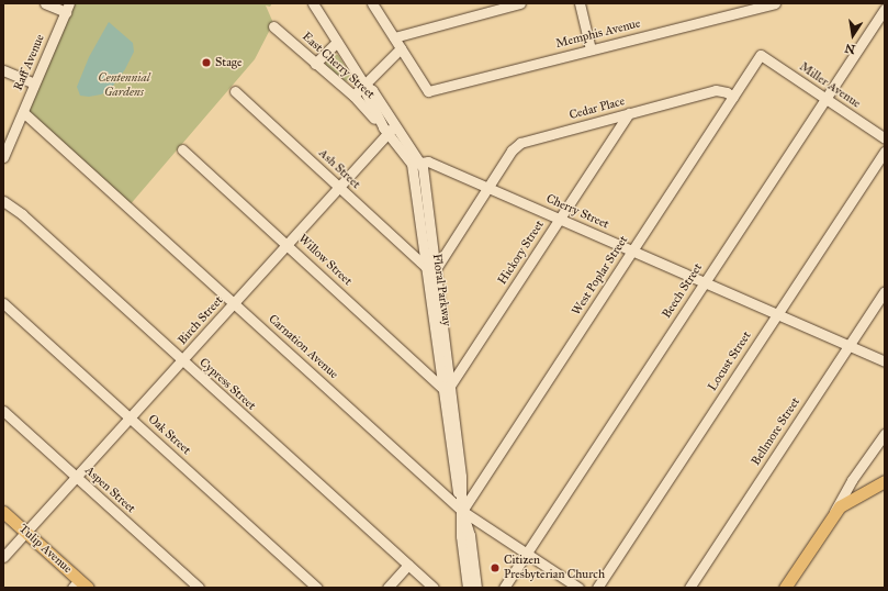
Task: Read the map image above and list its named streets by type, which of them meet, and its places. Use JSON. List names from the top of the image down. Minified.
{"streets":{"main road":["Tulip Avenue"],"street":["Memphis Avenue","Raff Avenue","East Cherry Street","Miller Avenue","Cedar Place","Ash Street","Cherry Street","Hickory Street","Willow Street","West Poplar Street","Floral Parkway","Beech Street","Birch Street","Carnation Avenue","Locust Street","Cypress Street","Bellmore Street","Oak Street","Aspen Street"]},"crossings":[["Raff Avenue","Carnation Avenue"],["East Cherry Street","Floral Parkway"],["East Cherry Street","Birch Street"],["Miller Avenue","West Poplar Street"],["Miller Avenue","Beech Street"],["Cedar Place","Cherry Street"],["Cedar Place","Hickory Street"],["Cedar Place","West Poplar Street"],["Cedar Place","Floral Parkway"],["Ash Street","Floral Parkway"],["Ash Street","Birch Street"],["Cherry Street","Hickory Street"],["Cherry Street","West Poplar Street"],["Cherry Street","Floral Parkway"],["Cherry Street","Beech Street"],["Cherry Street","Locust Street"],["Cherry Street","Bellmore Street"],["Hickory Street","Willow Street"],["Hickory Street","Floral Parkway"],["Willow Street","Floral Parkway"],["Willow Street","Birch Street"],["West Poplar Street","Floral Parkway"],["West Poplar Street","Carnation Avenue"],["Floral Parkway","Birch Street"],["Floral Parkway","Carnation Avenue"],["Beech Street","Carnation Avenue"],["Birch Street","Carnation Avenue"],["Birch Street","Cypress Street"],["Birch Street","Oak Street"],["Birch Street","Aspen Street"],["Birch Street","Tulip Avenue"]],"parks":["Centennial Gardens"],"places":["Stage","Citizen Presbyterian Church"],"north":"bottom"}
